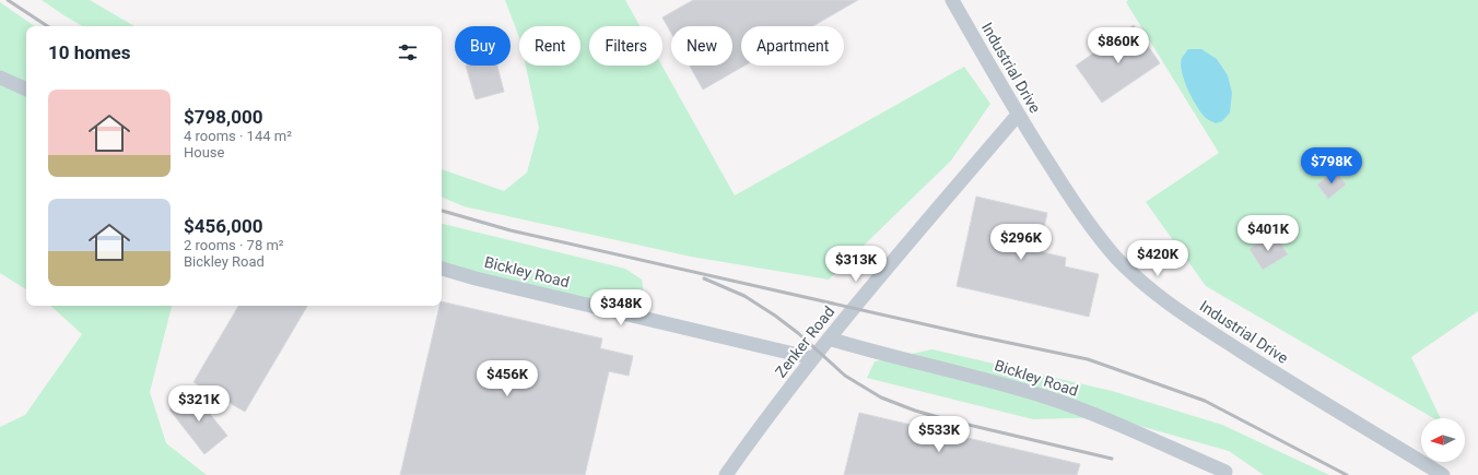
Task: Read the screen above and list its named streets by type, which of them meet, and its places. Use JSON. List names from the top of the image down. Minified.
{"streets":{"street":["Industrial Drive","Bickley Road","Zenker Road"]},"crossings":[["Industrial Drive","Zenker Road"],["Bickley Road","Zenker Road"]],"north":"left","page":{"chip":["Buy","Rent","Filters","New","Apartment"],"heading":"10 homes","price":["$860K","$798K","$401K","$296K","$420K","$313K","$348K","$456K","$321K","$533K"],"list":[{"name":"$798,000","note":"4 rooms · 144 m² · House"},{"name":"$456,000","note":"2 rooms · 78 m² · Bickley Road"}]}}
